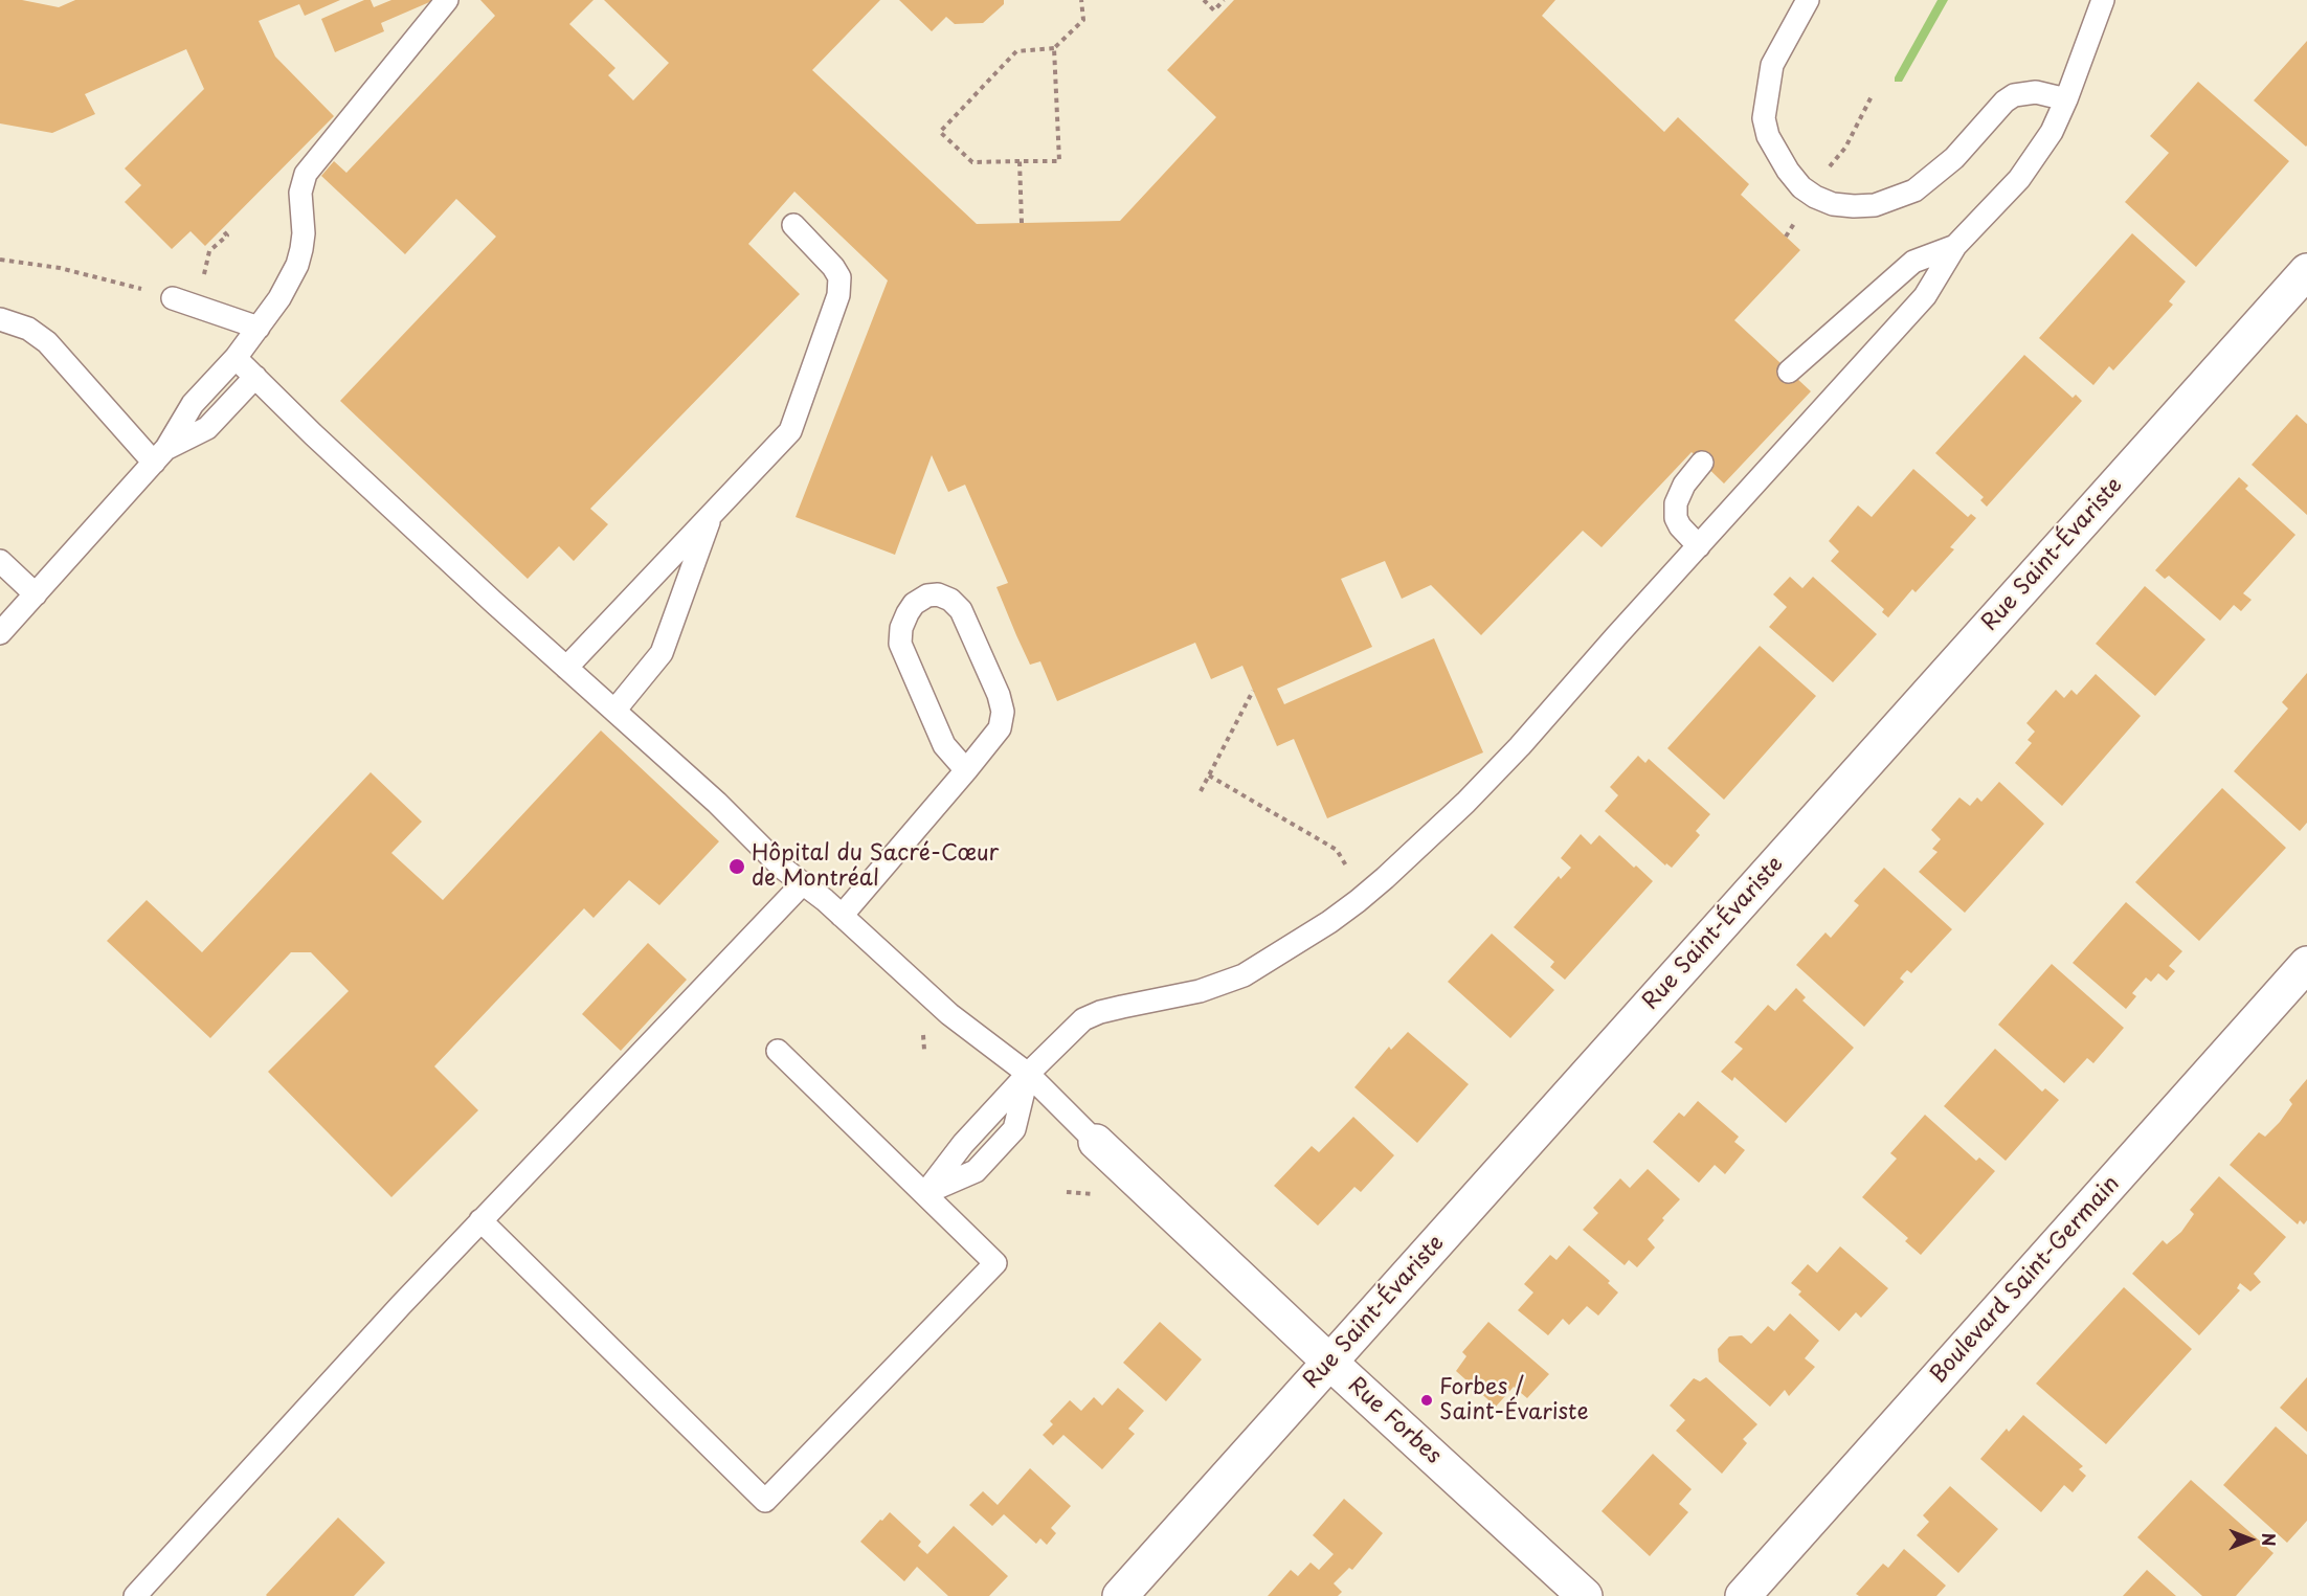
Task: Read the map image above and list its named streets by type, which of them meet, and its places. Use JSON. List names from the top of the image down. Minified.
{"streets":{"street":["Rue Saint-Évariste","Boulevard Saint-Germain","Rue Forbes"]},"crossings":[["Rue Saint-Évariste","Rue Forbes"]],"places":["Hôpital du Sacré-Cœur de Montréal","Forbes / Saint-Évariste"],"north":"right"}
